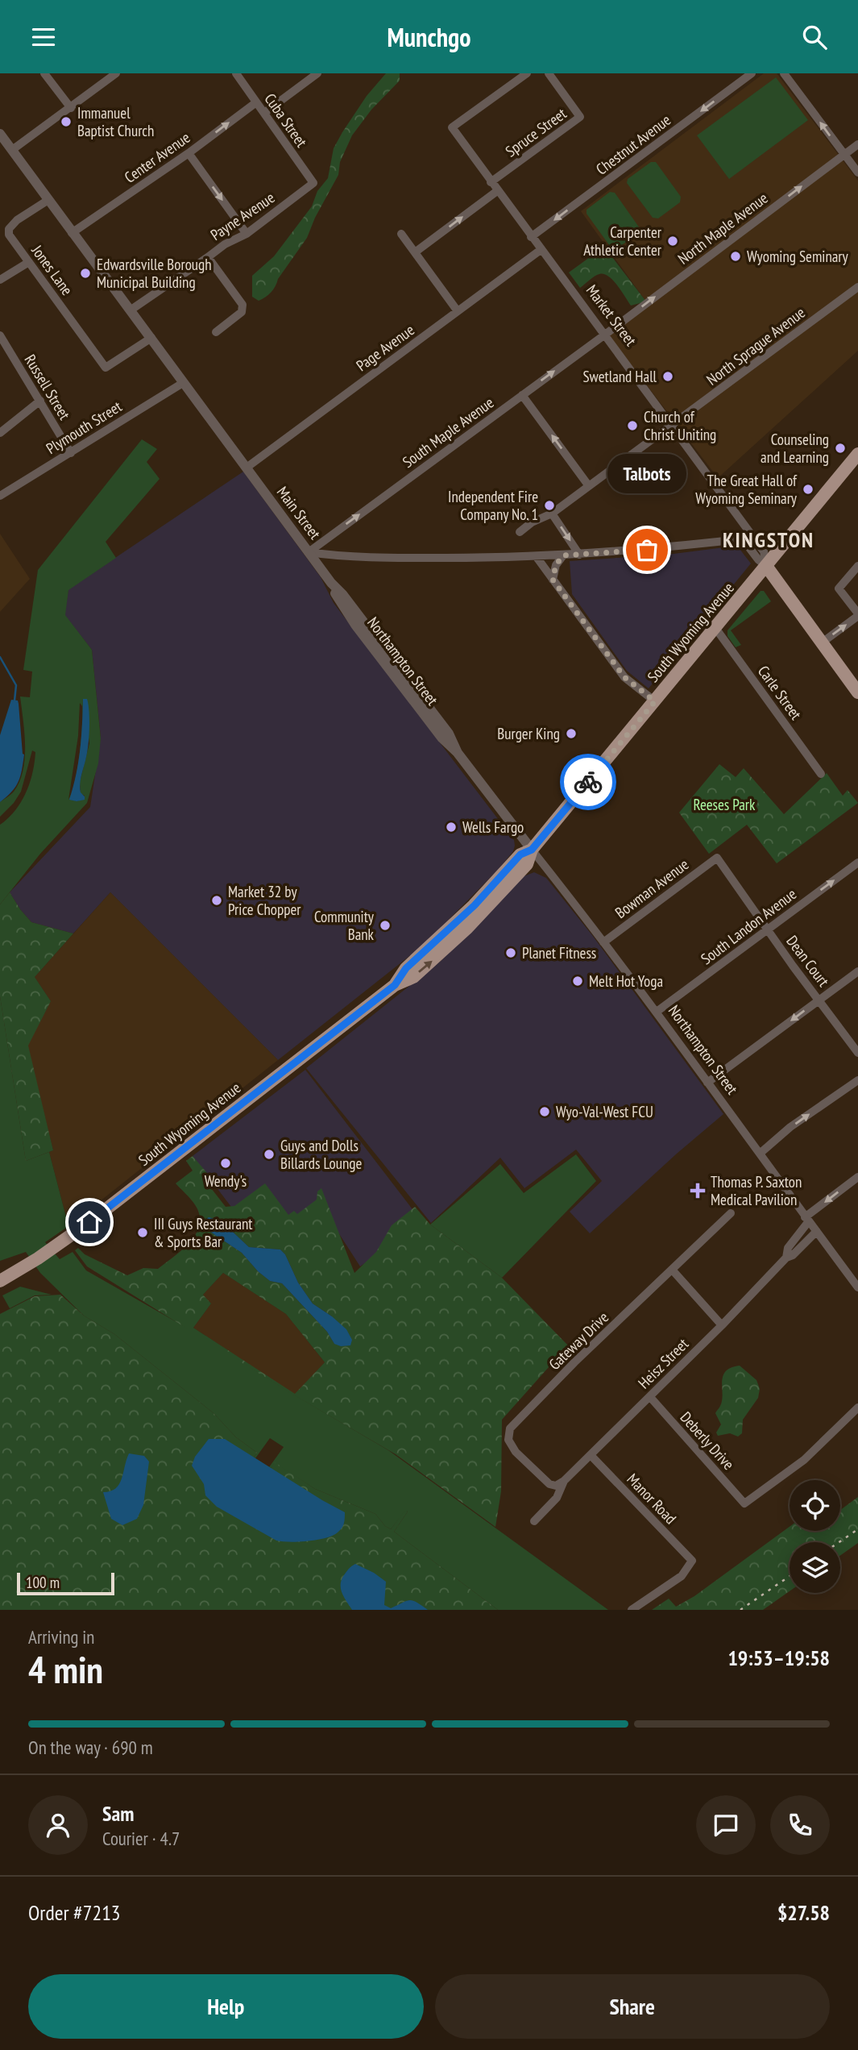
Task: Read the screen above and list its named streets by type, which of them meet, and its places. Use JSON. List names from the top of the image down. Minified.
{"streets":{"main road":["Market Street","South Wyoming Avenue"],"street":["Cuba Street","Spruce Street","Chestnut Avenue","Center Avenue","Payne Avenue","North Maple Avenue","Jones Lane","North Sprague Avenue","Page Avenue","Russell Street","Plymouth Street","South Maple Avenue","Main Street","Northampton Street","Carle Street","Bowman Avenue","South Landon Avenue","Dean Court","Gateway Drive","Heisz Street","Deberly Drive","Manor Road"]},"crossings":[["Cuba Street","Center Avenue"],["Cuba Street","Payne Avenue"],["Spruce Street","Market Street"],["Chestnut Avenue","Market Street"],["Center Avenue","Main Street"],["Payne Avenue","Main Street"],["North Maple Avenue","Market Street"],["North Maple Avenue","South Maple Avenue"],["Jones Lane","Main Street"],["Market Street","North Sprague Avenue"],["Market Street","Page Avenue"],["Market Street","South Maple Avenue"],["Market Street","Main Street"],["Market Street","South Wyoming Avenue"],["Page Avenue","Main Street"],["Russell Street","Plymouth Street"],["Plymouth Street","Main Street"],["South Maple Avenue","Main Street"],["South Maple Avenue","Northampton Street"],["Main Street","Northampton Street"],["South Wyoming Avenue","Northampton Street"],["South Wyoming Avenue","Carle Street"],["Northampton Street","Bowman Avenue"],["Northampton Street","South Landon Avenue"],["Northampton Street","Heisz Street"],["Bowman Avenue","Dean Court"],["South Landon Avenue","Dean Court"],["Gateway Drive","Heisz Street"],["Heisz Street","Deberly Drive"],["Heisz Street","Manor Road"]],"one_way":["Chestnut Avenue","Center Avenue","North Maple Avenue","South Maple Avenue","South Landon Avenue"],"districts":["KINGSTON"],"parks":["Reeses Park"],"places":{"other":["Immanuel Baptist Church","Carpenter Athletic Center","Wyoming Seminary","Edwardsville Borough Municipal Building","Swetland Hall","Church of Christ Uniting","Counseling and Learning","The Great Hall of Wyoming Seminary","Independent Fire Company No. 1","Talbots","Burger King","Wells Fargo","Market 32 by Price Chopper","Community Bank","Planet Fitness","Melt Hot Yoga","Wyo-Val-West FCU","Guys and Dolls Billards Lounge","Wendy's","III Guys Restaurant & Sports Bar"],"health":["Thomas P. Saxton Medical Pavilion"]},"scale_bar":"100 m","page":{"header":"Munchgo","bubble":"Talbots","scale":"100 m","heading":["4 min","Arriving in","19:53–19:58"],"panel":["Sam","Courier · 4.7","Order #7213","$27.58"],"bar":"On the way · 690 m","buttons":["Help","Share"]}}
